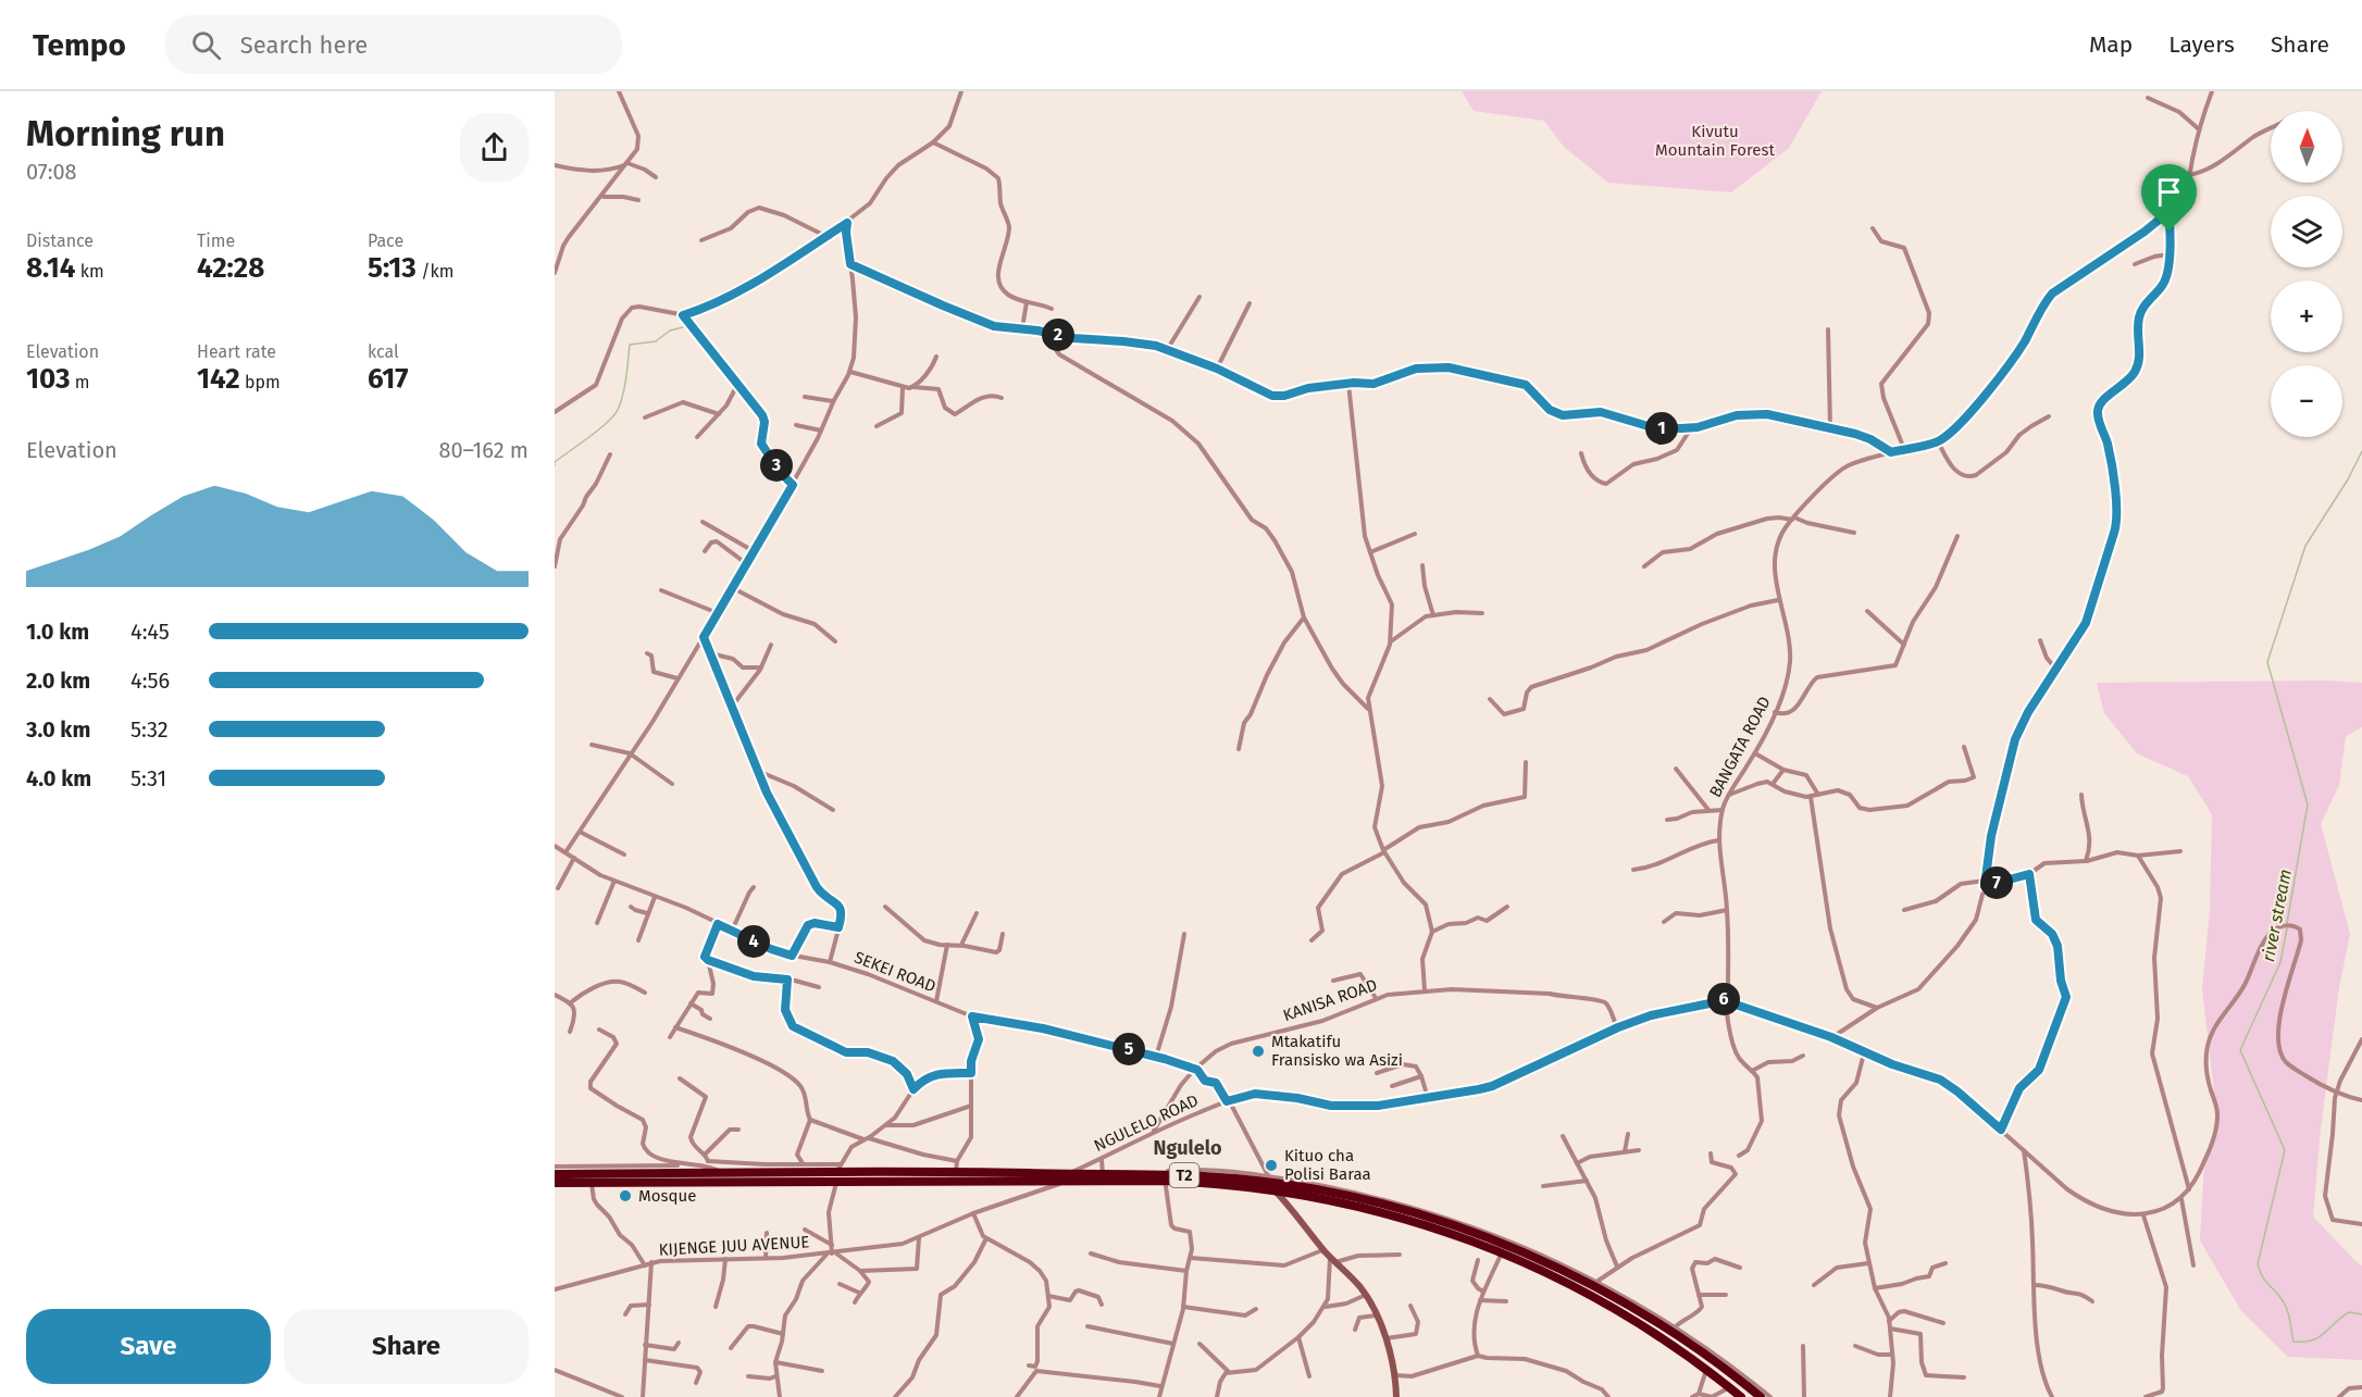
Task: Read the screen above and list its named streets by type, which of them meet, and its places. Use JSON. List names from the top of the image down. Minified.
{"streets":{"highway":["T2"],"street":["BANGATA ROAD","SEKEI ROAD","KANISA ROAD","NGULELO ROAD","KIJENGE JUU AVENUE"]},"crossings":[["BANGATA ROAD","NGULELO ROAD"],["SEKEI ROAD","KANISA ROAD"],["SEKEI ROAD","NGULELO ROAD"],["SEKEI ROAD","T2"],["KANISA ROAD","NGULELO ROAD"],["NGULELO ROAD","T2"],["NGULELO ROAD","KIJENGE JUU AVENUE"],["T2","KIJENGE JUU AVENUE"]],"districts":["Ngulelo"],"water":["river stream"],"parks":["Kivutu Mountain Forest"],"places":["Mtakatifu Fransisko wa Asizi","Kituo cha Polisi Baraa","Mosque"],"north":"top","page":{"header":"Tempo","search":"Search here","nav":["Map","Layers","Share"],"heading":["Morning run","07:08"],"map_buttons":["+","−"],"stats":[["Distance","8.14 km"],["Time","42:28"],["Pace","5:13 /km"],["Elevation","103 m"],["Heart rate","142 bpm"],["kcal","617"]],"pins":["2","1","3","7","4","6","5"],"chart":["Elevation","80–162 m"],"list":[{"name":"1.0 km","note":"4:45"},{"name":"2.0 km","note":"4:56"},{"name":"3.0 km","note":"5:32"},{"name":"4.0 km","note":"5:31"}],"buttons":["Save","Share"]}}
